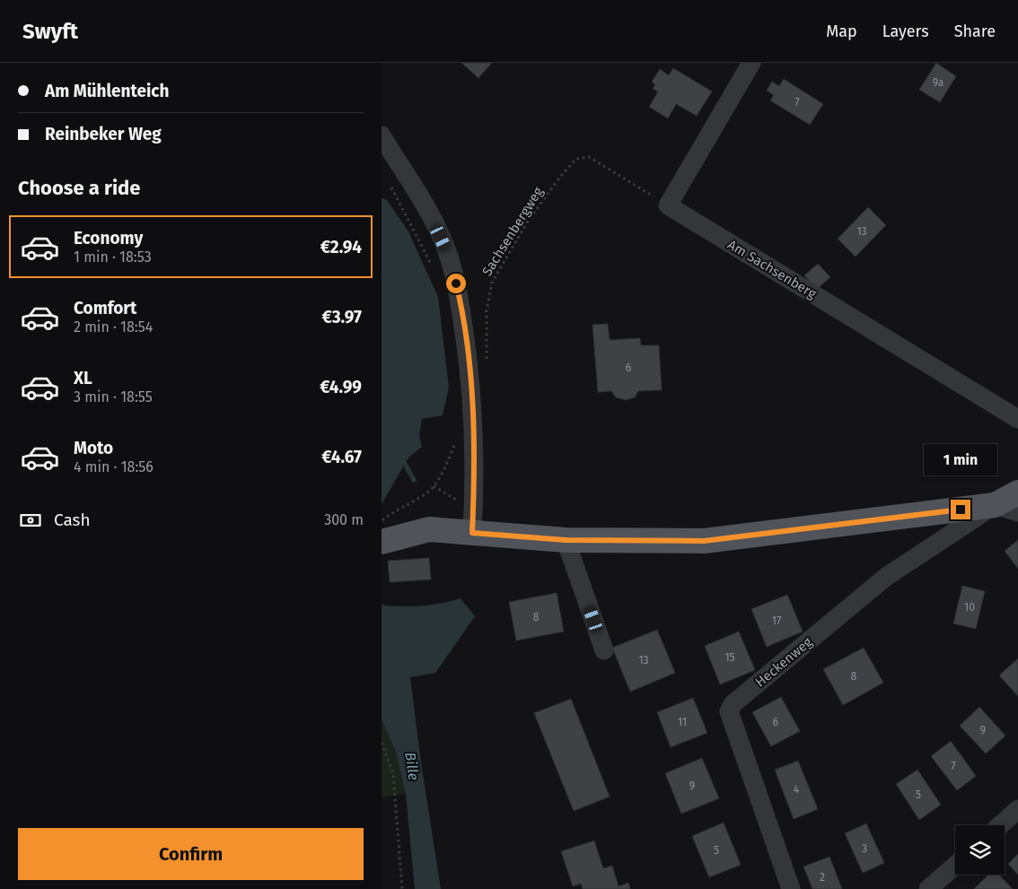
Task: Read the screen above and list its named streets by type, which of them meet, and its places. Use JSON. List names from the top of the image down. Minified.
{"streets":{"street":["Am Sachsenberg","Heckenweg"],"path":["Sachsenbergweg"]},"crossings":[["Sachsenbergweg","Am Sachsenberg"]],"water":["Bille"],"house_numbers":["9a","7","13","6","10","8","17","15","13","8","11","6","9","7","9","4","5","3","5","2"],"page":{"header":"Swyft","nav":["Map","Layers","Share"],"banner":["Am Mühlenteich","Reinbeker Weg"],"heading":"Choose a ride","list":[{"name":"Economy","note":"1 min · 18:53","value":"€2.94"},{"name":"Comfort","note":"2 min · 18:54","value":"€3.97"},{"name":"XL","note":"3 min · 18:55","value":"€4.99"},{"name":"Moto","note":"4 min · 18:56","value":"€4.67"}],"bubble":"1 min","pay":["Cash","300 m"],"buttons":"Confirm"}}
